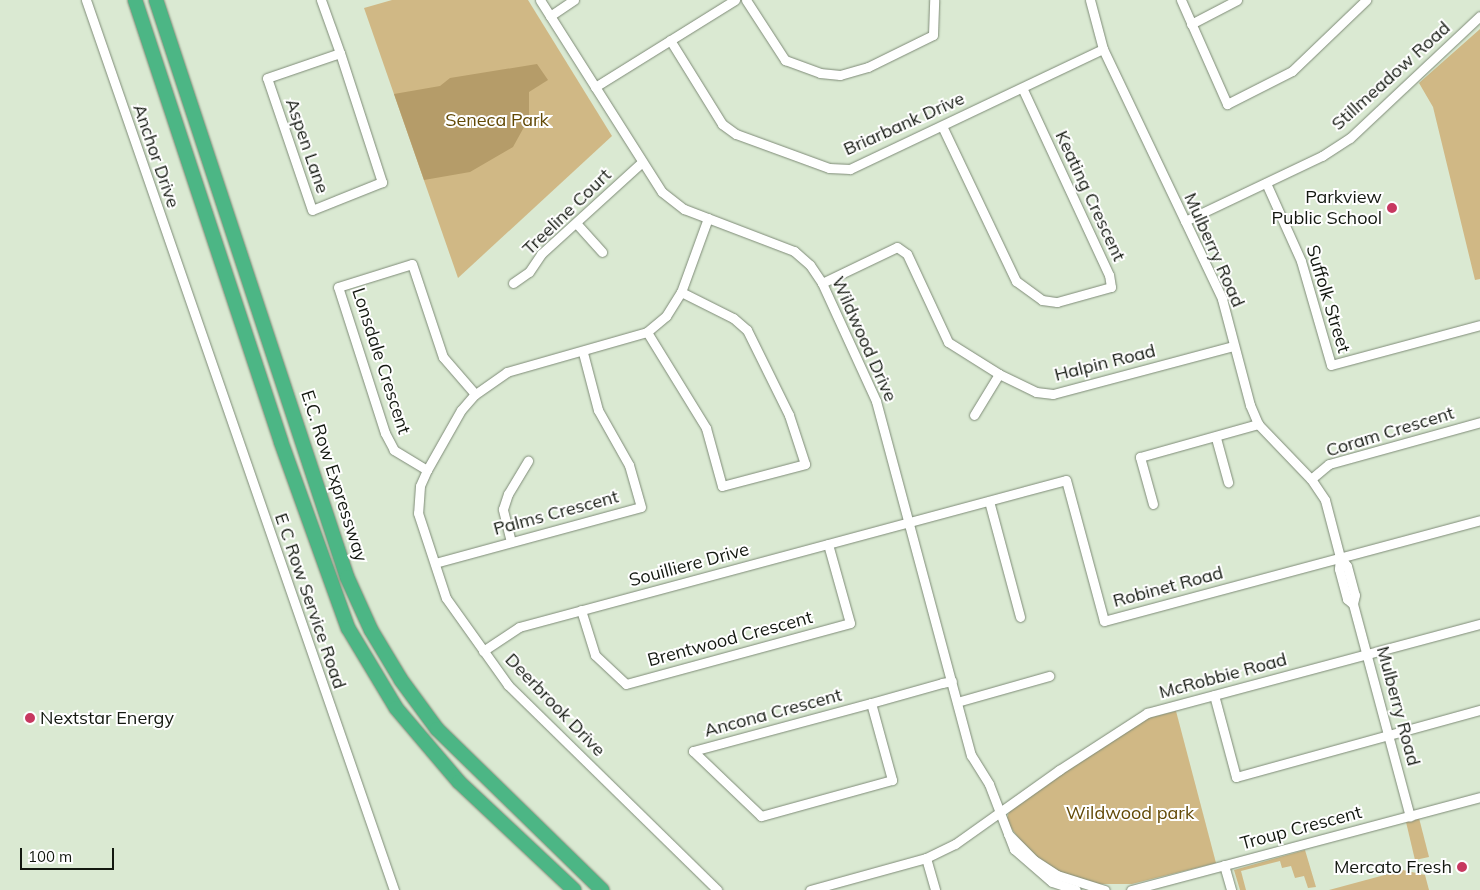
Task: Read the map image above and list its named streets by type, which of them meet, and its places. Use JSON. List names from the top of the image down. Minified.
{"streets":{"highway":["E.C. Row Expressway"],"street":["Stillmeadow Road","Briarbank Drive","Aspen Lane","Anchor Drive","Keating Crescent","Treeline Court","Mulberry Road","Suffolk Street","Wildwood Drive","Lonsdale Crescent","Halpin Road","Coram Crescent","Palms Crescent","Souilliere Drive","Robinet Road","E C Row Service Road","Brentwood Crescent","McRobbie Road","Deerbrook Drive","Ancona Crescent","Troup Crescent"]},"crossings":[["Stillmeadow Road","Mulberry Road"],["Stillmeadow Road","Suffolk Street"],["Briarbank Drive","Keating Crescent"],["Briarbank Drive","Mulberry Road"],["Anchor Drive","E C Row Service Road"],["Treeline Court","Wildwood Drive"],["Mulberry Road","Halpin Road"],["Mulberry Road","Coram Crescent"],["Mulberry Road","Robinet Road"],["Mulberry Road","McRobbie Road"],["Mulberry Road","Troup Crescent"],["Wildwood Drive","Halpin Road"],["Wildwood Drive","Souilliere Drive"],["Wildwood Drive","Robinet Road"],["Wildwood Drive","McRobbie Road"],["Wildwood Drive","Deerbrook Drive"],["Wildwood Drive","Ancona Crescent"],["Lonsdale Crescent","Deerbrook Drive"],["Palms Crescent","Deerbrook Drive"],["Souilliere Drive","Robinet Road"],["Souilliere Drive","Brentwood Crescent"],["Souilliere Drive","Deerbrook Drive"]],"parks":["Seneca Park","Wildwood park"],"places":["Parkview Public School","Nextstar Energy","Mercato Fresh"],"scale_bar":"100 m"}
